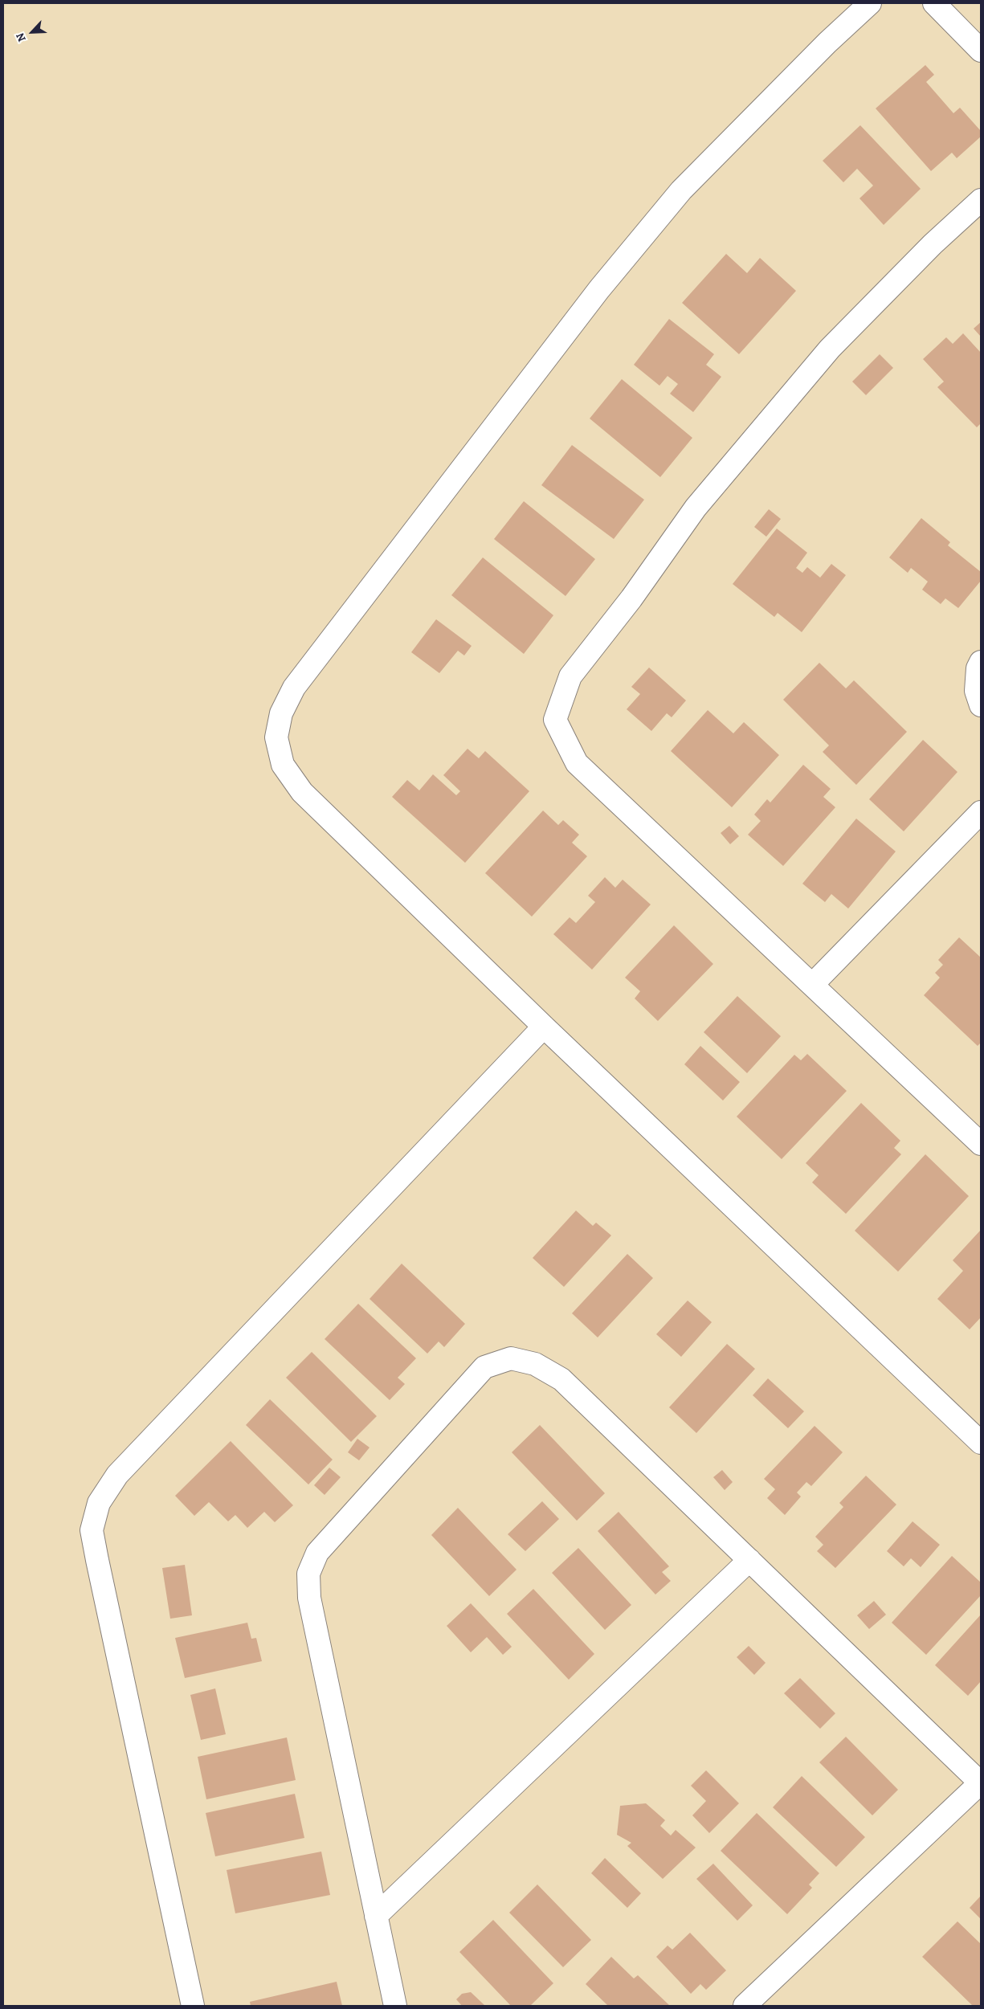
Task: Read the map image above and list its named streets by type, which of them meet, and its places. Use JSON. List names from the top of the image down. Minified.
{"north":"bottom left"}
